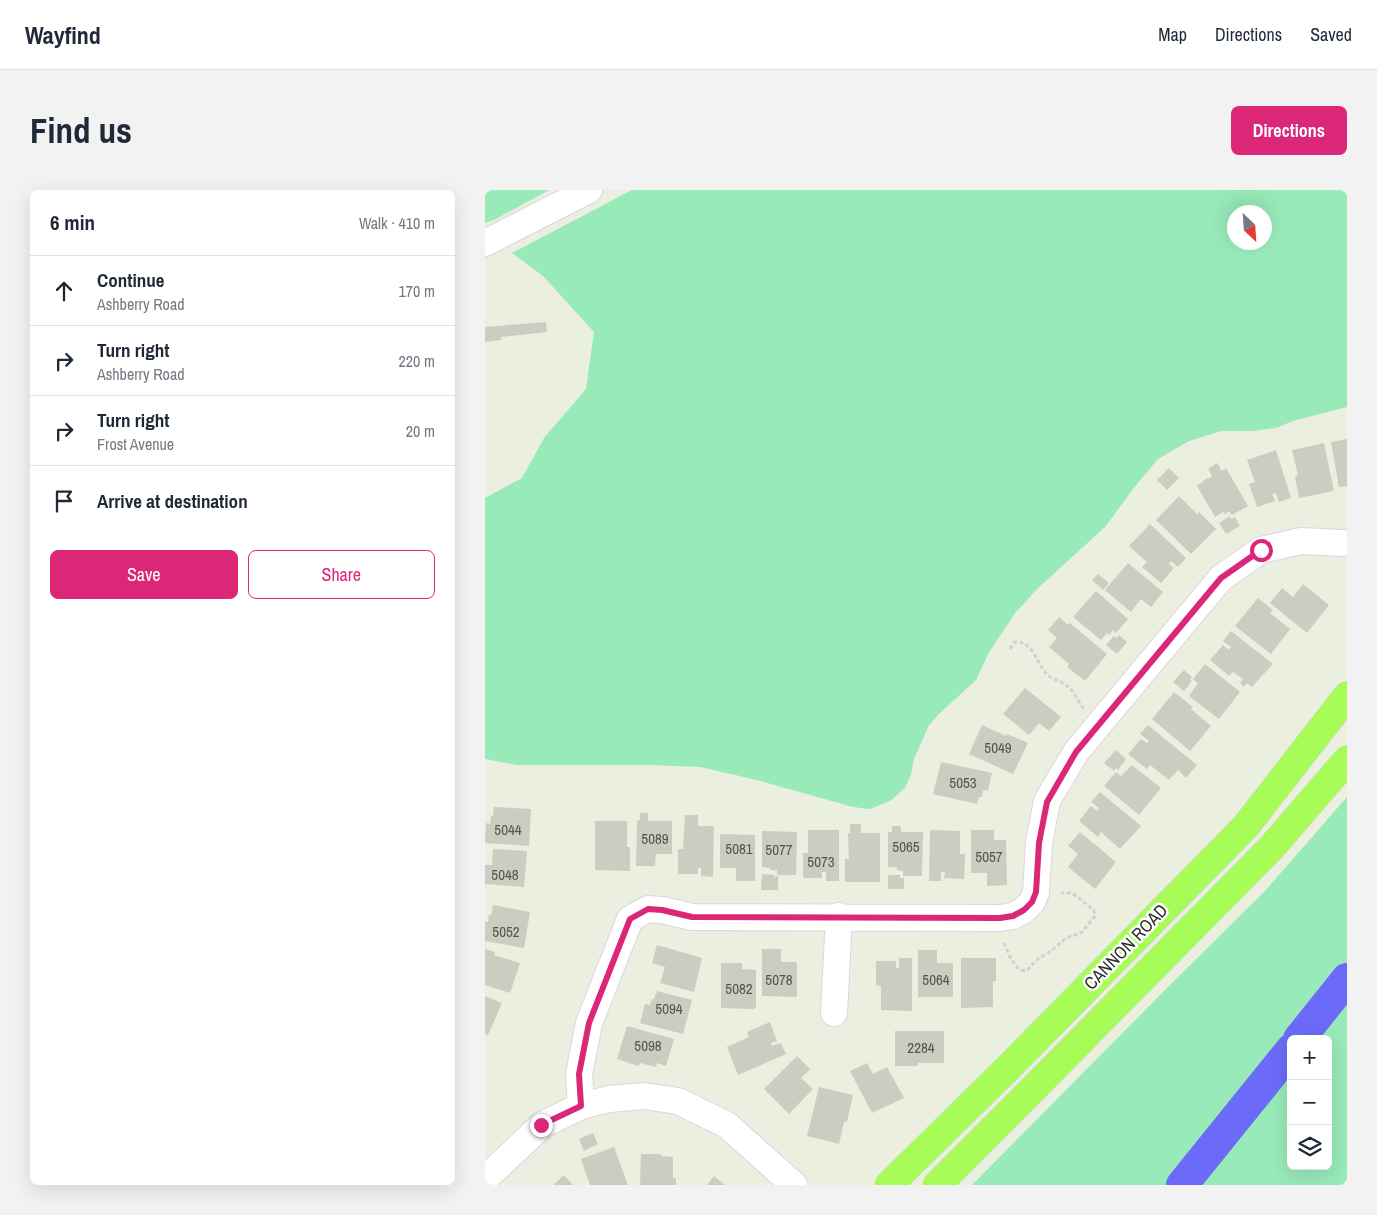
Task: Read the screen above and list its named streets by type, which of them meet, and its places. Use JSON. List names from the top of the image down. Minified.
{"streets":{"main road":["CANNON ROAD"]},"house_numbers":["5049","5053","5044","5089","5065","5081","5077","5057","5073","5048","5052","5078","5064","5082","5094","5098","2284"],"north":"bottom right","page":{"header":"Wayfind","nav":["Map","Directions","Saved"],"buttons":["Directions",["Save","Share"]],"title":"Find us","heading":["6 min","Walk · 410 m"],"list":[["Continue","Ashberry Road","170 m"],["Turn right","Ashberry Road","220 m"],["Turn right","Frost Avenue","20 m"],"Arrive at destination"],"map_buttons":["+","−"]}}
